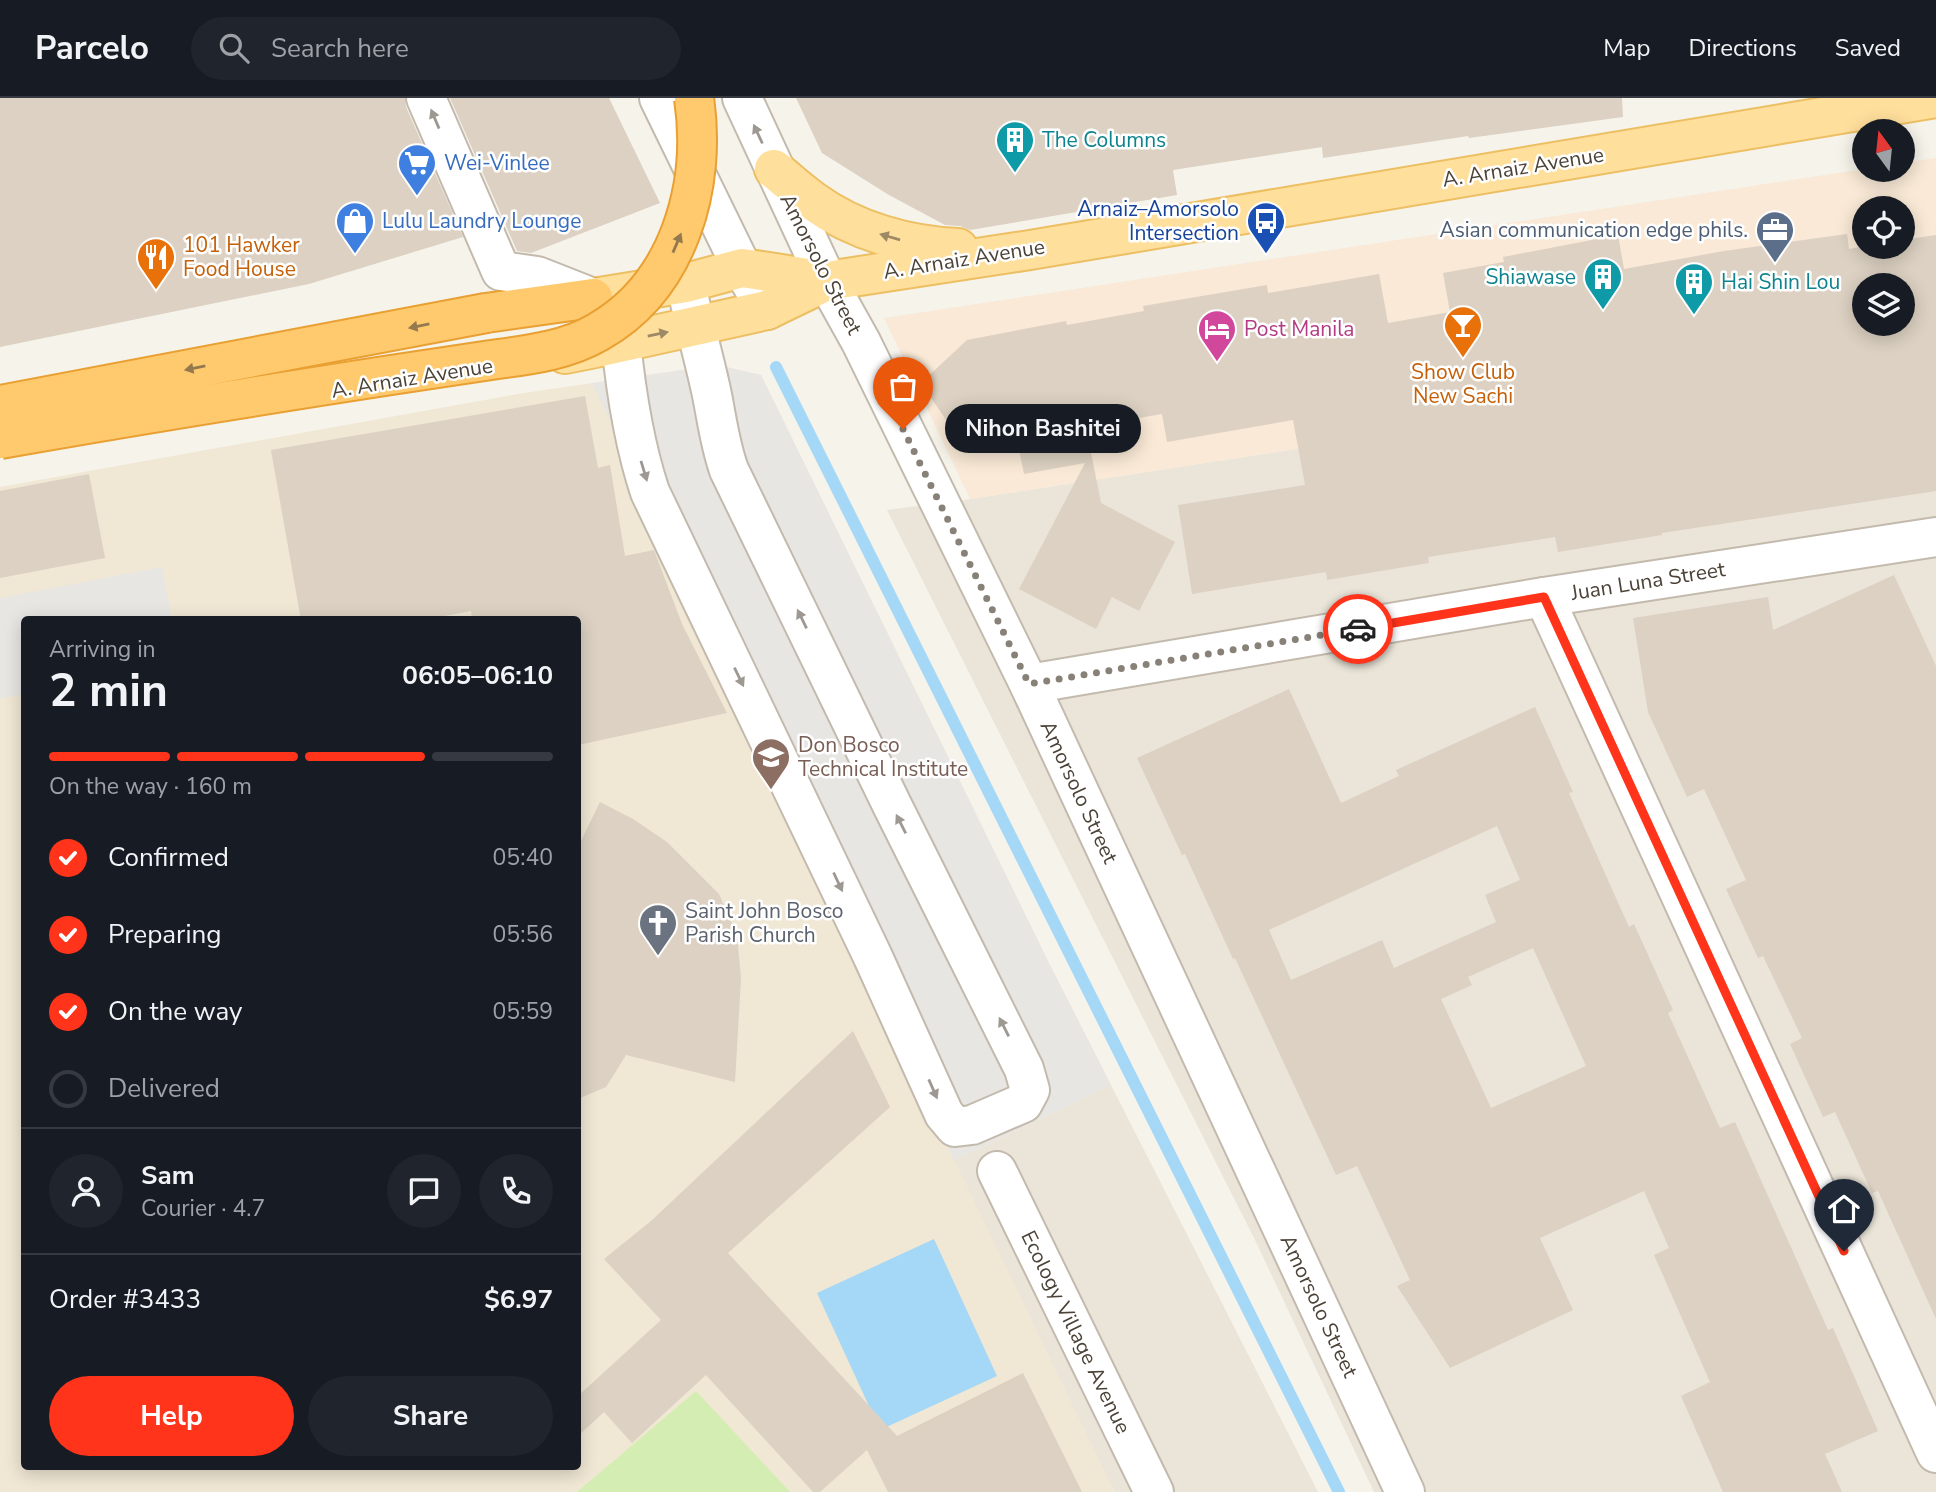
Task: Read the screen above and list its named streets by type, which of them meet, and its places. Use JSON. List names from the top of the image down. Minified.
{"streets":{"main road":["A. Arnaiz Avenue"],"street":["Amorsolo Street","Juan Luna Street","Ecology Village Avenue"]},"crossings":[["A. Arnaiz Avenue","Amorsolo Street"],["Amorsolo Street","Juan Luna Street"]],"places":{"building":["The Columns","Shiawase","Hai Shin Lou"],"supermarket":["Wei-Vinlee"],"shop":["Lulu Laundry Lounge"],"bus stop":["Arnaiz–Amorsolo Intersection"],"office":["Asian communication edge phils."],"restaurant":["101 Hawker Food House"],"bar":["Show Club New Sachi"],"hotel":["Post Manila"],"other":["Nihon Bashitei"],"school or university":["Don Bosco Technical Institute"],"church":["Saint John Bosco Parish Church"]},"north":"top","page":{"header":"Parcelo","search":"Search here","nav":["Map","Directions","Saved"],"bubble":"Nihon Bashitei","heading":["2 min","Arriving in","06:05–06:10"],"panel":["Sam","Courier · 4.7","Order #3433","$6.97"],"bar":"On the way · 160 m","list":[["Confirmed","05:40"],["Preparing","05:56"],["On the way","05:59"],"Delivered"],"buttons":["Help","Share"]}}
